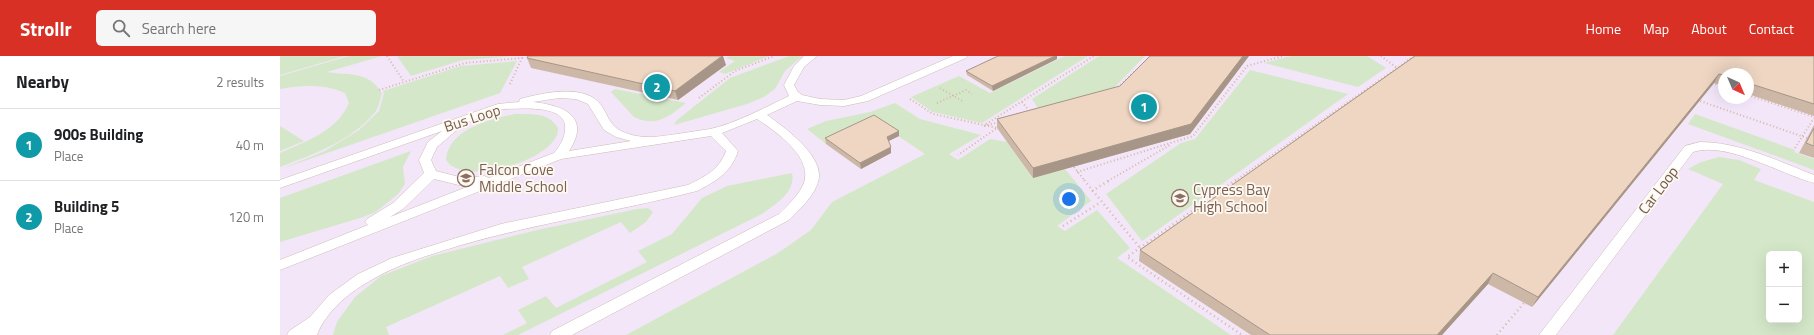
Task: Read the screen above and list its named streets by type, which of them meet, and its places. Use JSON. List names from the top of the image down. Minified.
{"streets":{"lane":["Bus Loop","Car Loop"]},"places":{"school or university":["Falcon Cove Middle School","Cypress Bay High School"]},"north":"bottom right","page":{"header":"Strollr","search":"Search here","nav":["Home","Map","About","Contact"],"heading":["Nearby","2 results"],"pins":["2","1"],"list":[{"mark":"1","name":"900s Building","note":"Place","value":"40 m"},{"mark":"2","name":"Building 5","note":"Place","value":"120 m"}],"map_buttons":["+","−"]}}
